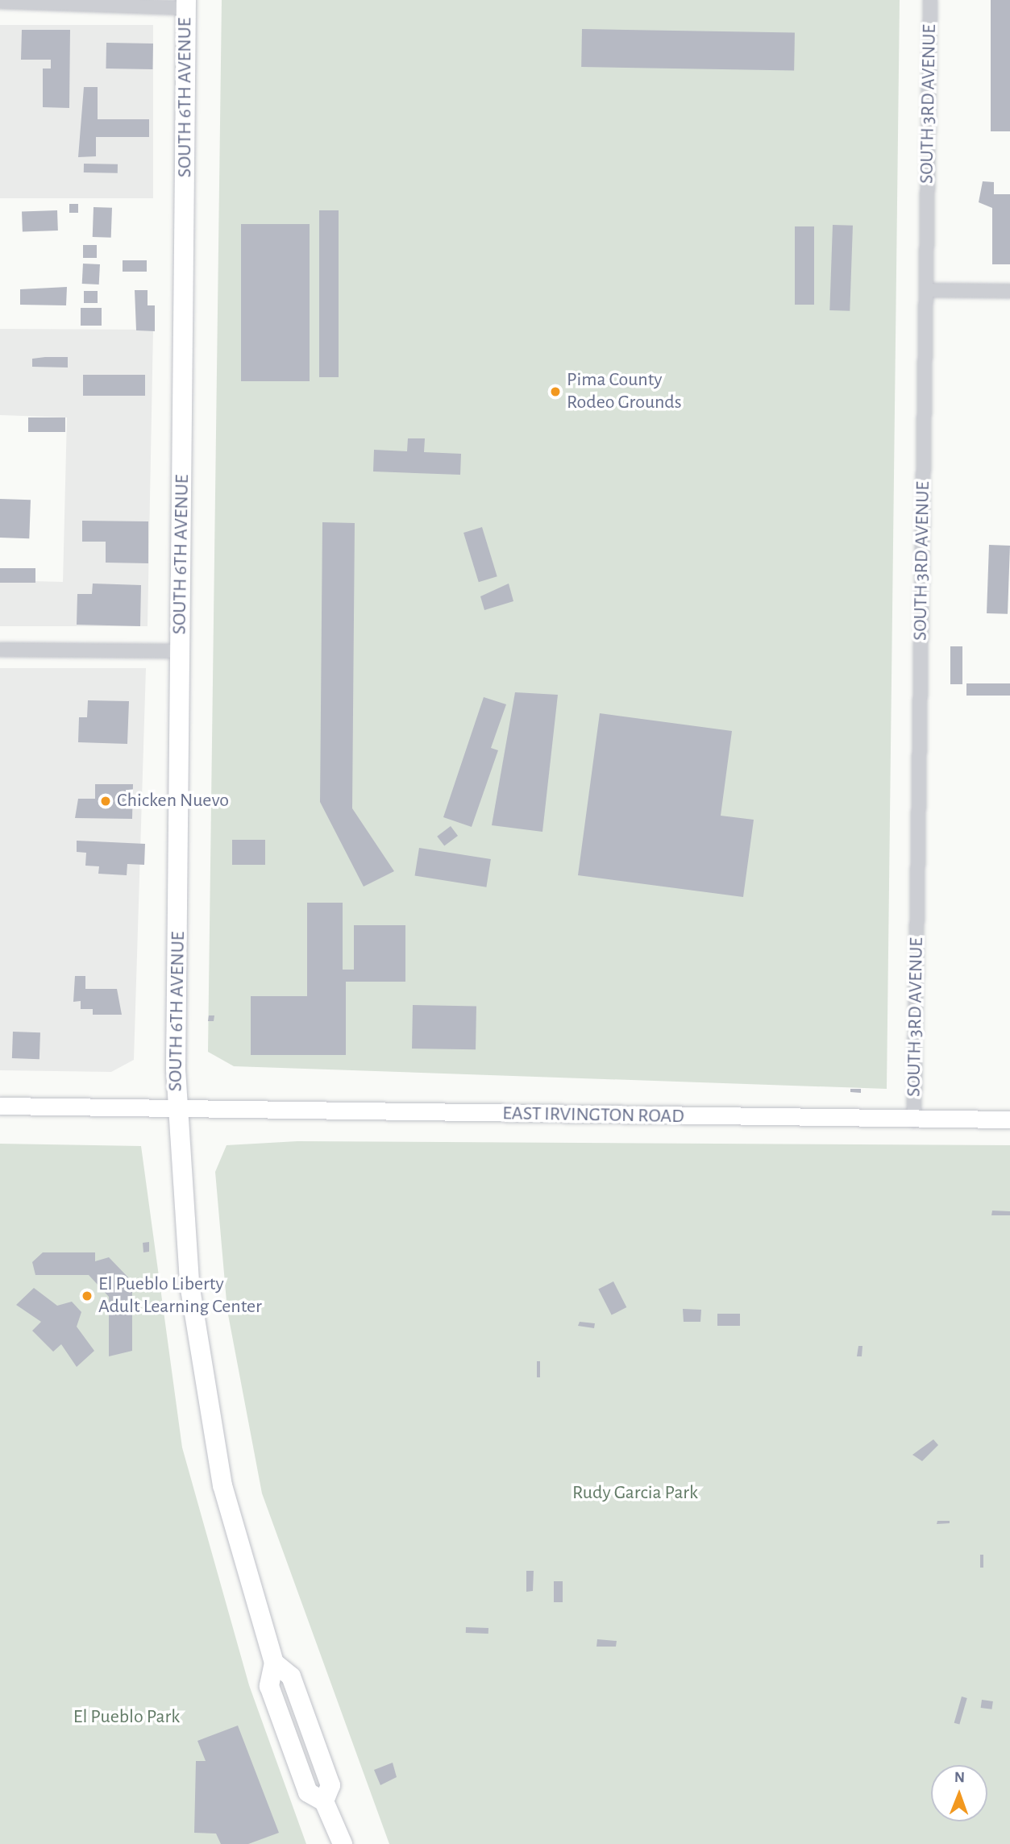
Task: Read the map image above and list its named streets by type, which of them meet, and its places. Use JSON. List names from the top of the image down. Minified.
{"streets":{"main road":["SOUTH 6TH AVENUE","EAST IRVINGTON ROAD"],"street":["SOUTH 3RD AVENUE"]},"crossings":[["SOUTH 6TH AVENUE","EAST IRVINGTON ROAD"],["SOUTH 3RD AVENUE","EAST IRVINGTON ROAD"]],"parks":["Rudy Garcia Park","El Pueblo Park"],"places":["Pima County Rodeo Grounds","Chicken Nuevo","El Pueblo Liberty Adult Learning Center"],"north":"top"}
